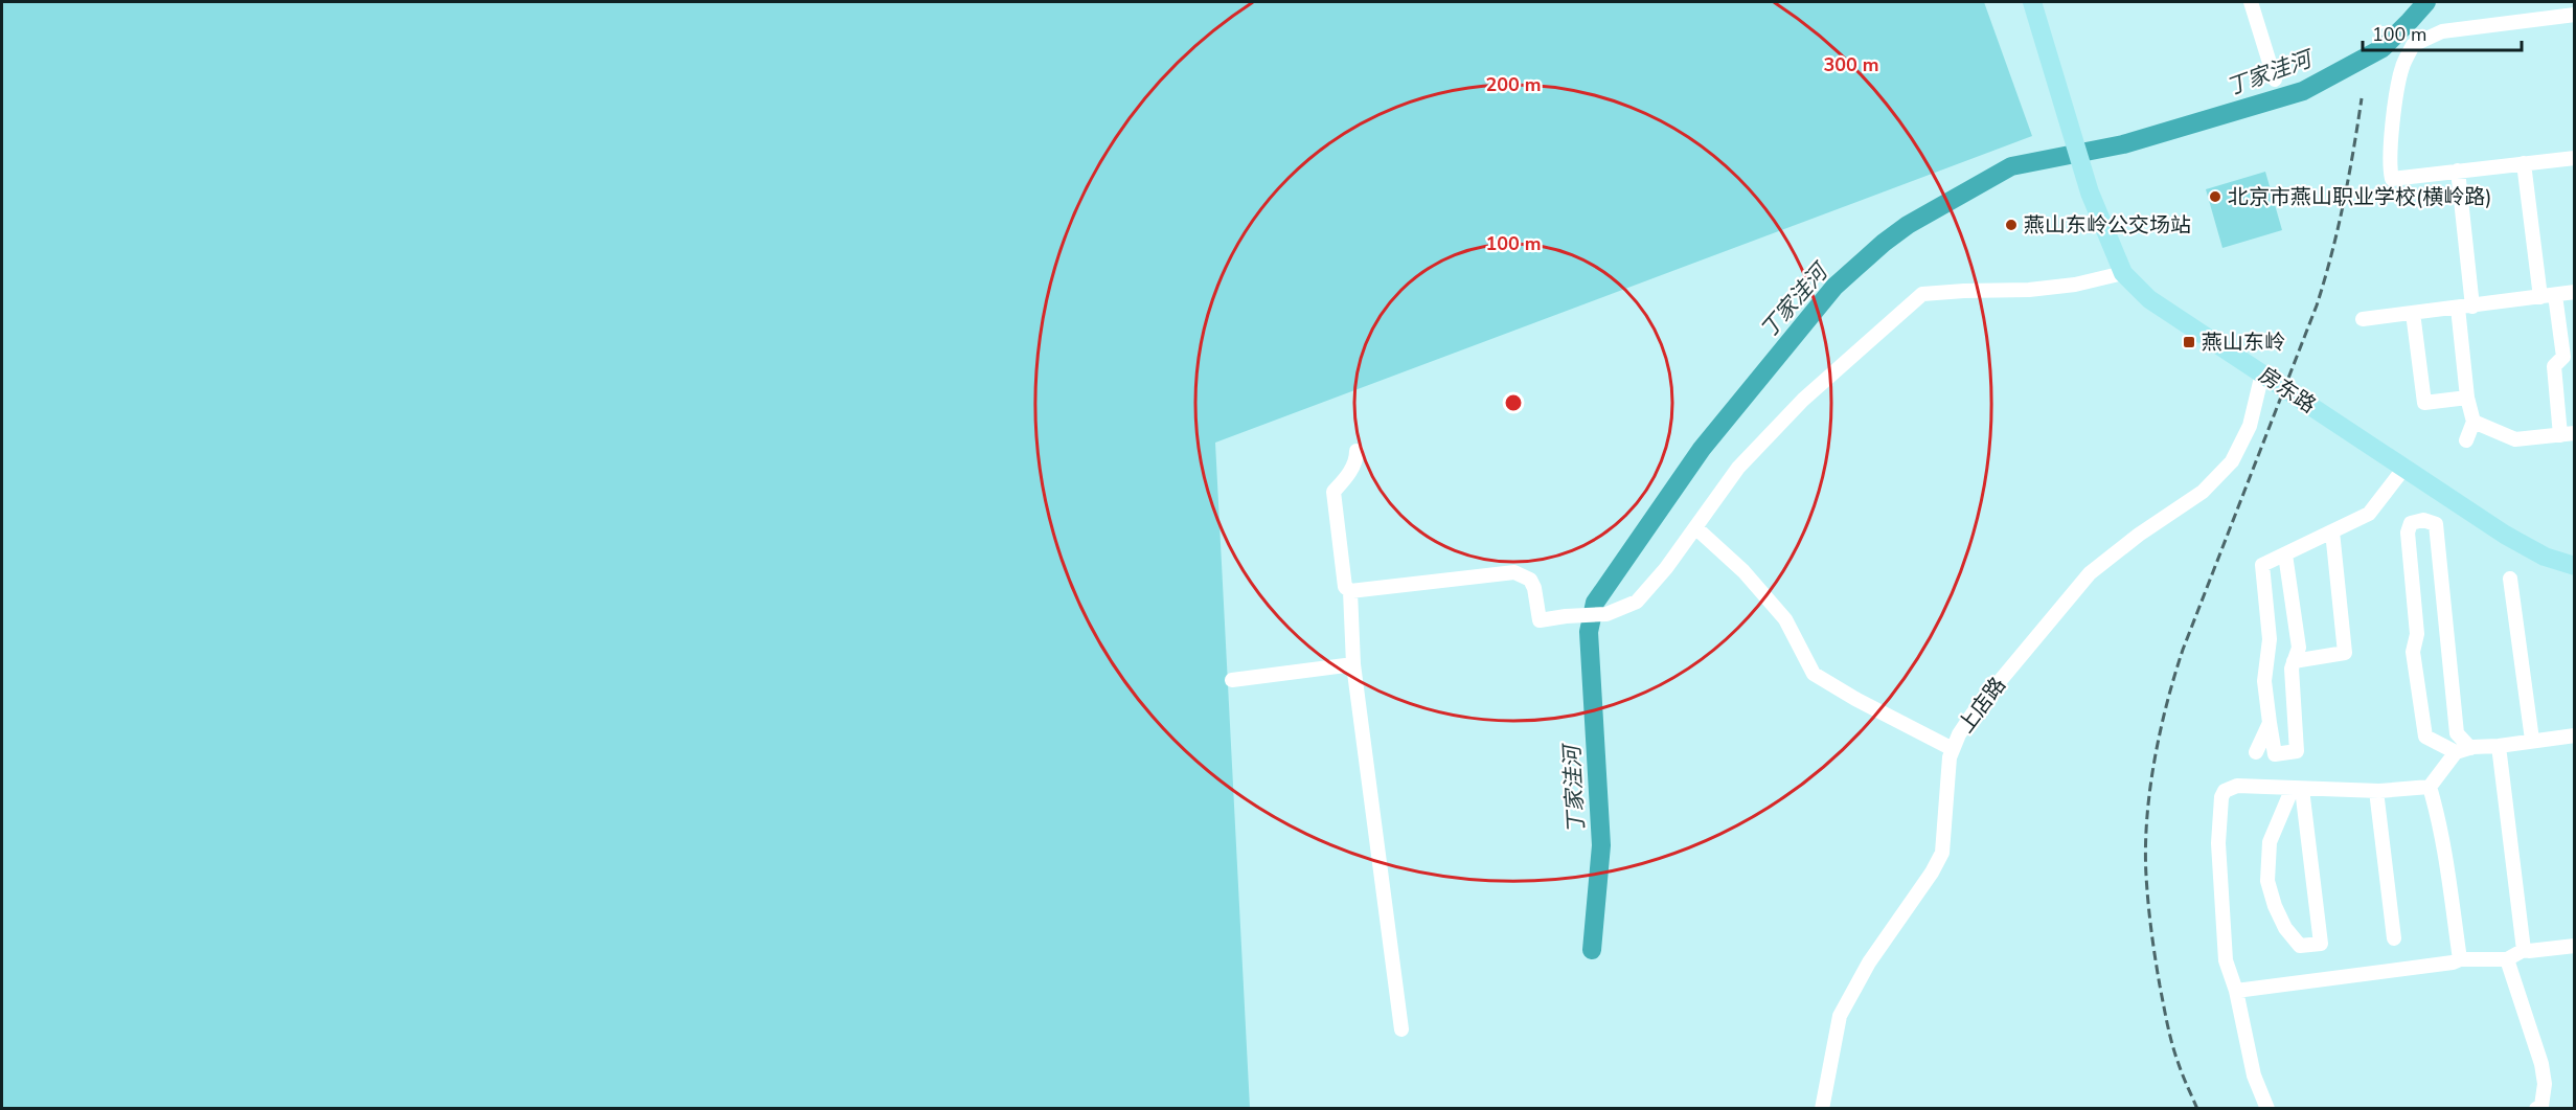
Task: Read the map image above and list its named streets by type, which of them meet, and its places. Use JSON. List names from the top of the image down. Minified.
{"streets":{"main road":["房东路"],"street":["上店路"]},"crossings":[["房东路","上店路"]],"water":["丁家洼河"],"places":{"other":["北京市燕山职业学校(横岭路)","燕山东岭公交场站"],"transit":["燕山东岭"]},"scale_bar":"100 m","rings":["300 m","200 m","100 m"]}
